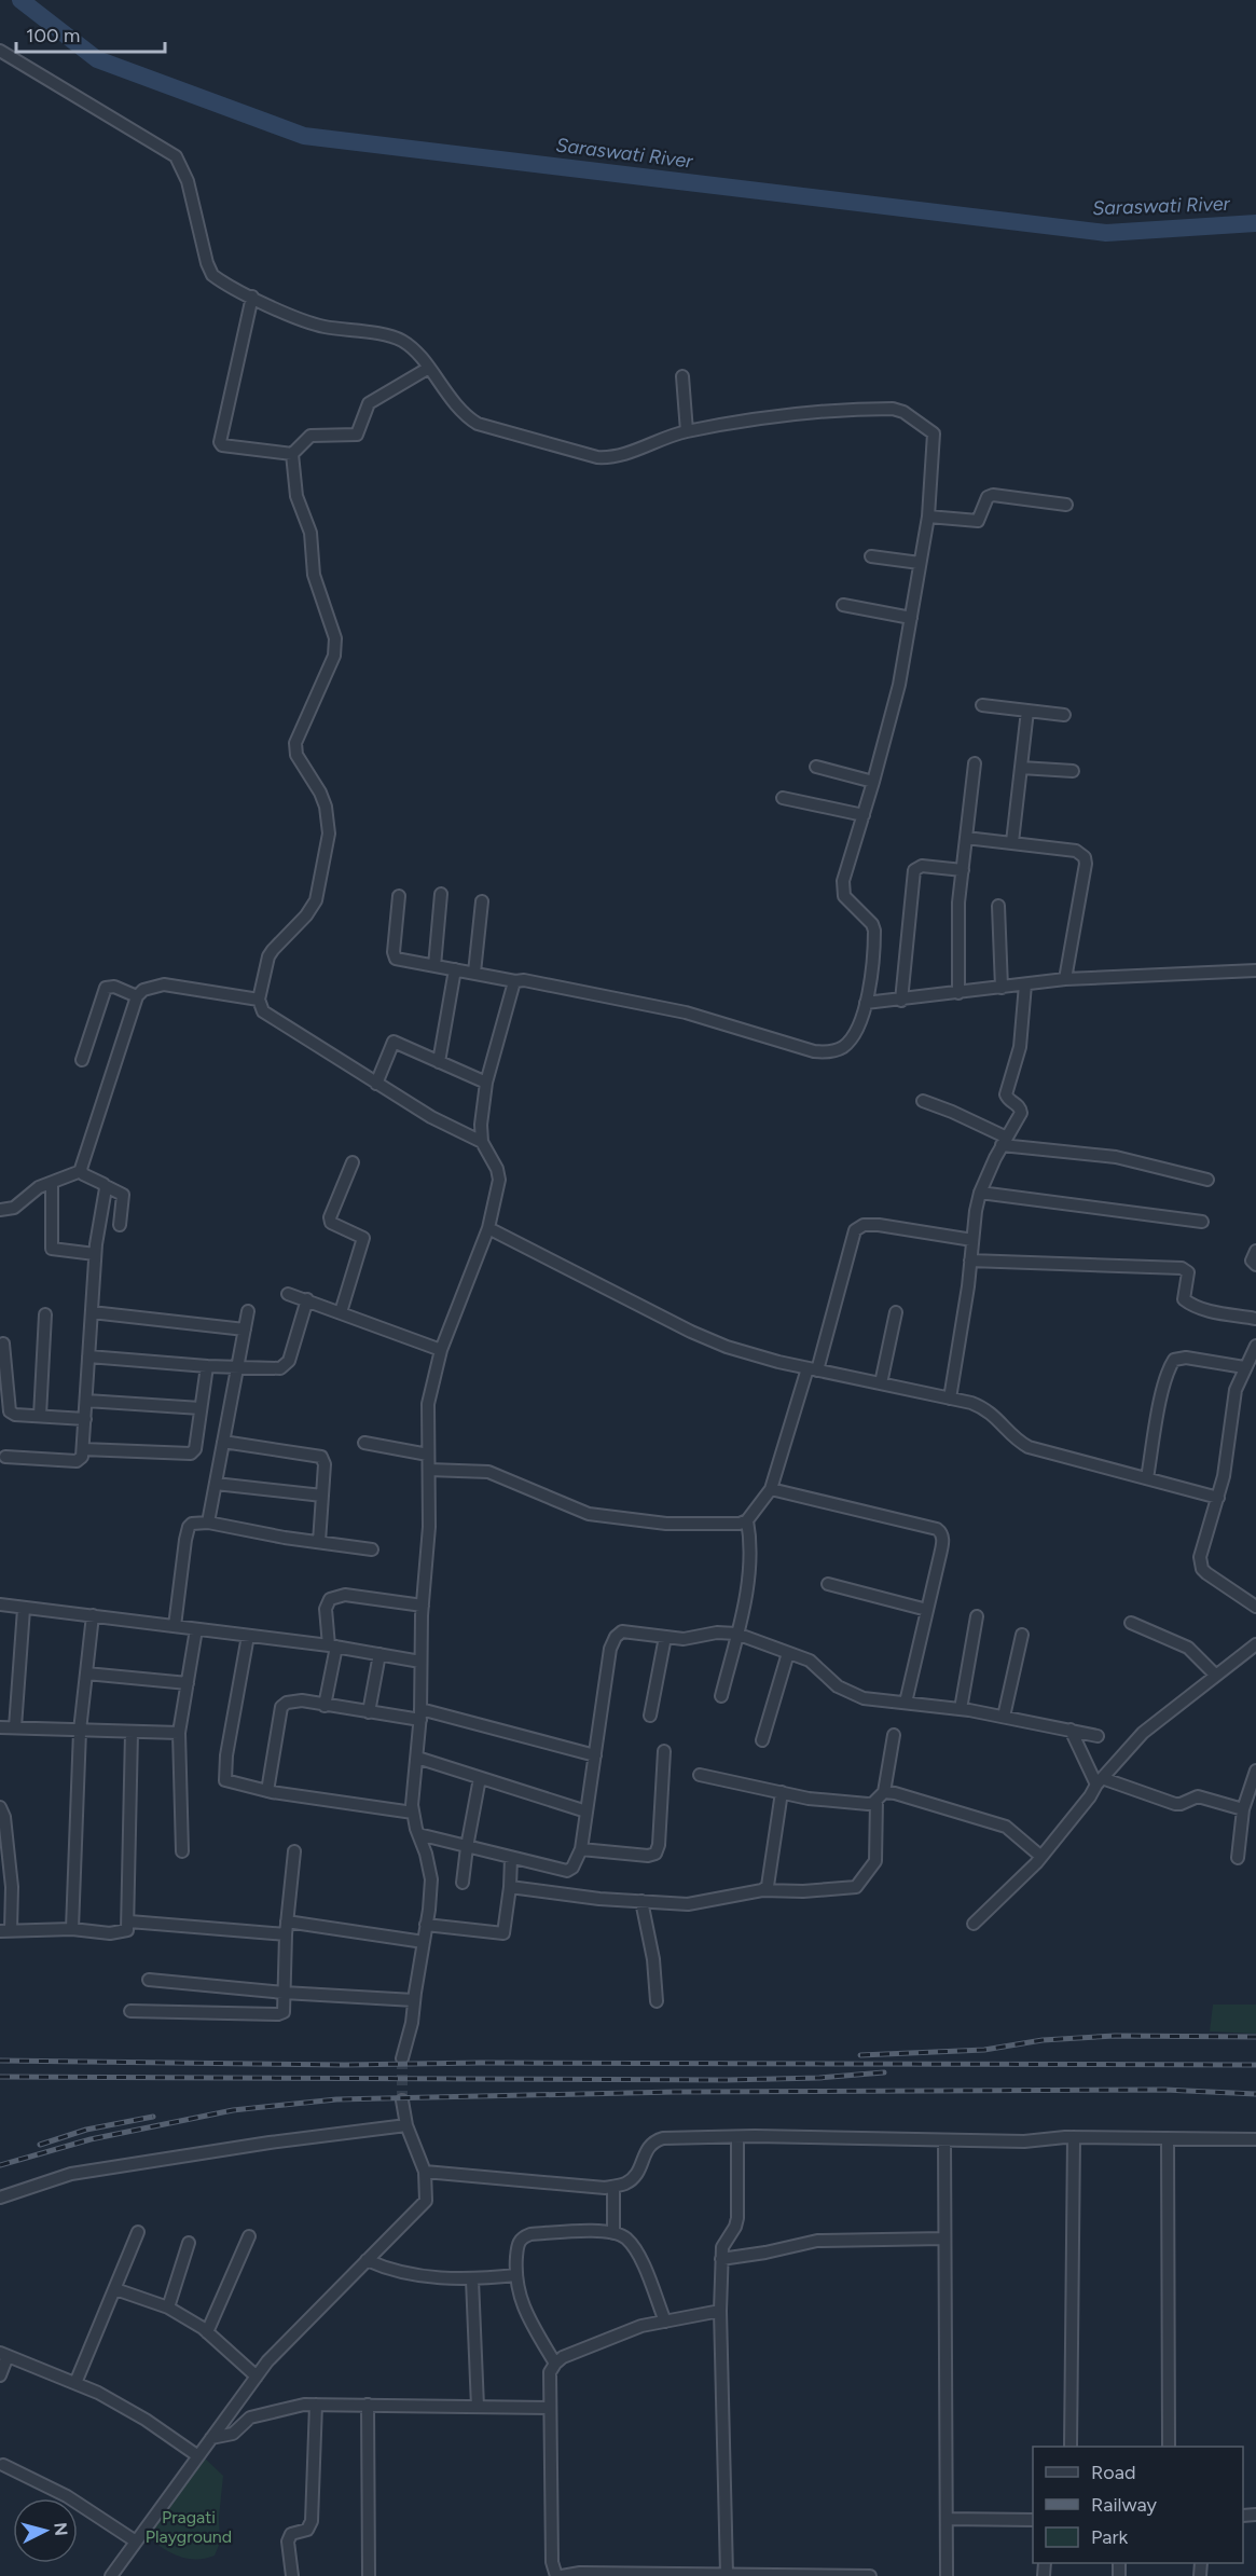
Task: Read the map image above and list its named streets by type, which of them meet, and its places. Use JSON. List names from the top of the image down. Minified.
{"water":["Saraswati River"],"parks":["Pragati Playground"],"legend":["Road","Railway","Park"],"scale_bar":"100 m","north":"right"}
